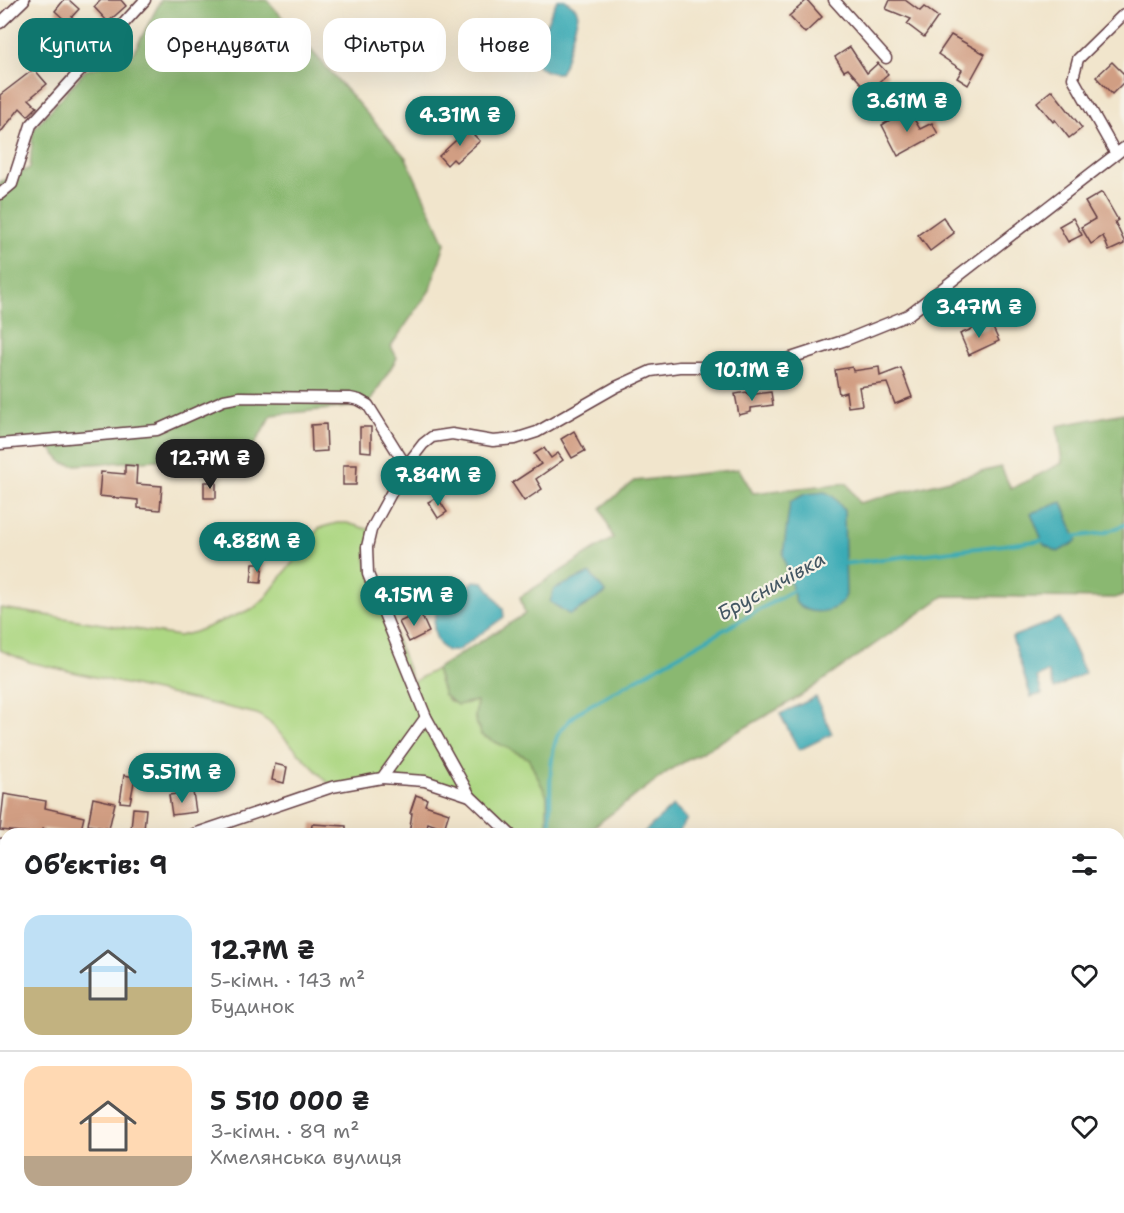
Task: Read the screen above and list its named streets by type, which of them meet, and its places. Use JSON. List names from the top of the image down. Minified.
{"water":["Брусничівка"],"page":{"chip":["Купити","Орендувати","Фільтри","Нове"],"price":["3.61M ₴","4.31M ₴","3.47M ₴","10.1M ₴","12.7M ₴","7.84M ₴","4.88M ₴","4.15M ₴","5.51M ₴"],"heading":"Об’єктів: 9","list":[{"name":"12.7M ₴","note":"5-кімн. · 143 m² · Будинок"},{"name":"5 510 000 ₴","note":"3-кімн. · 89 m² · Хмелянська вулиця"}]}}
